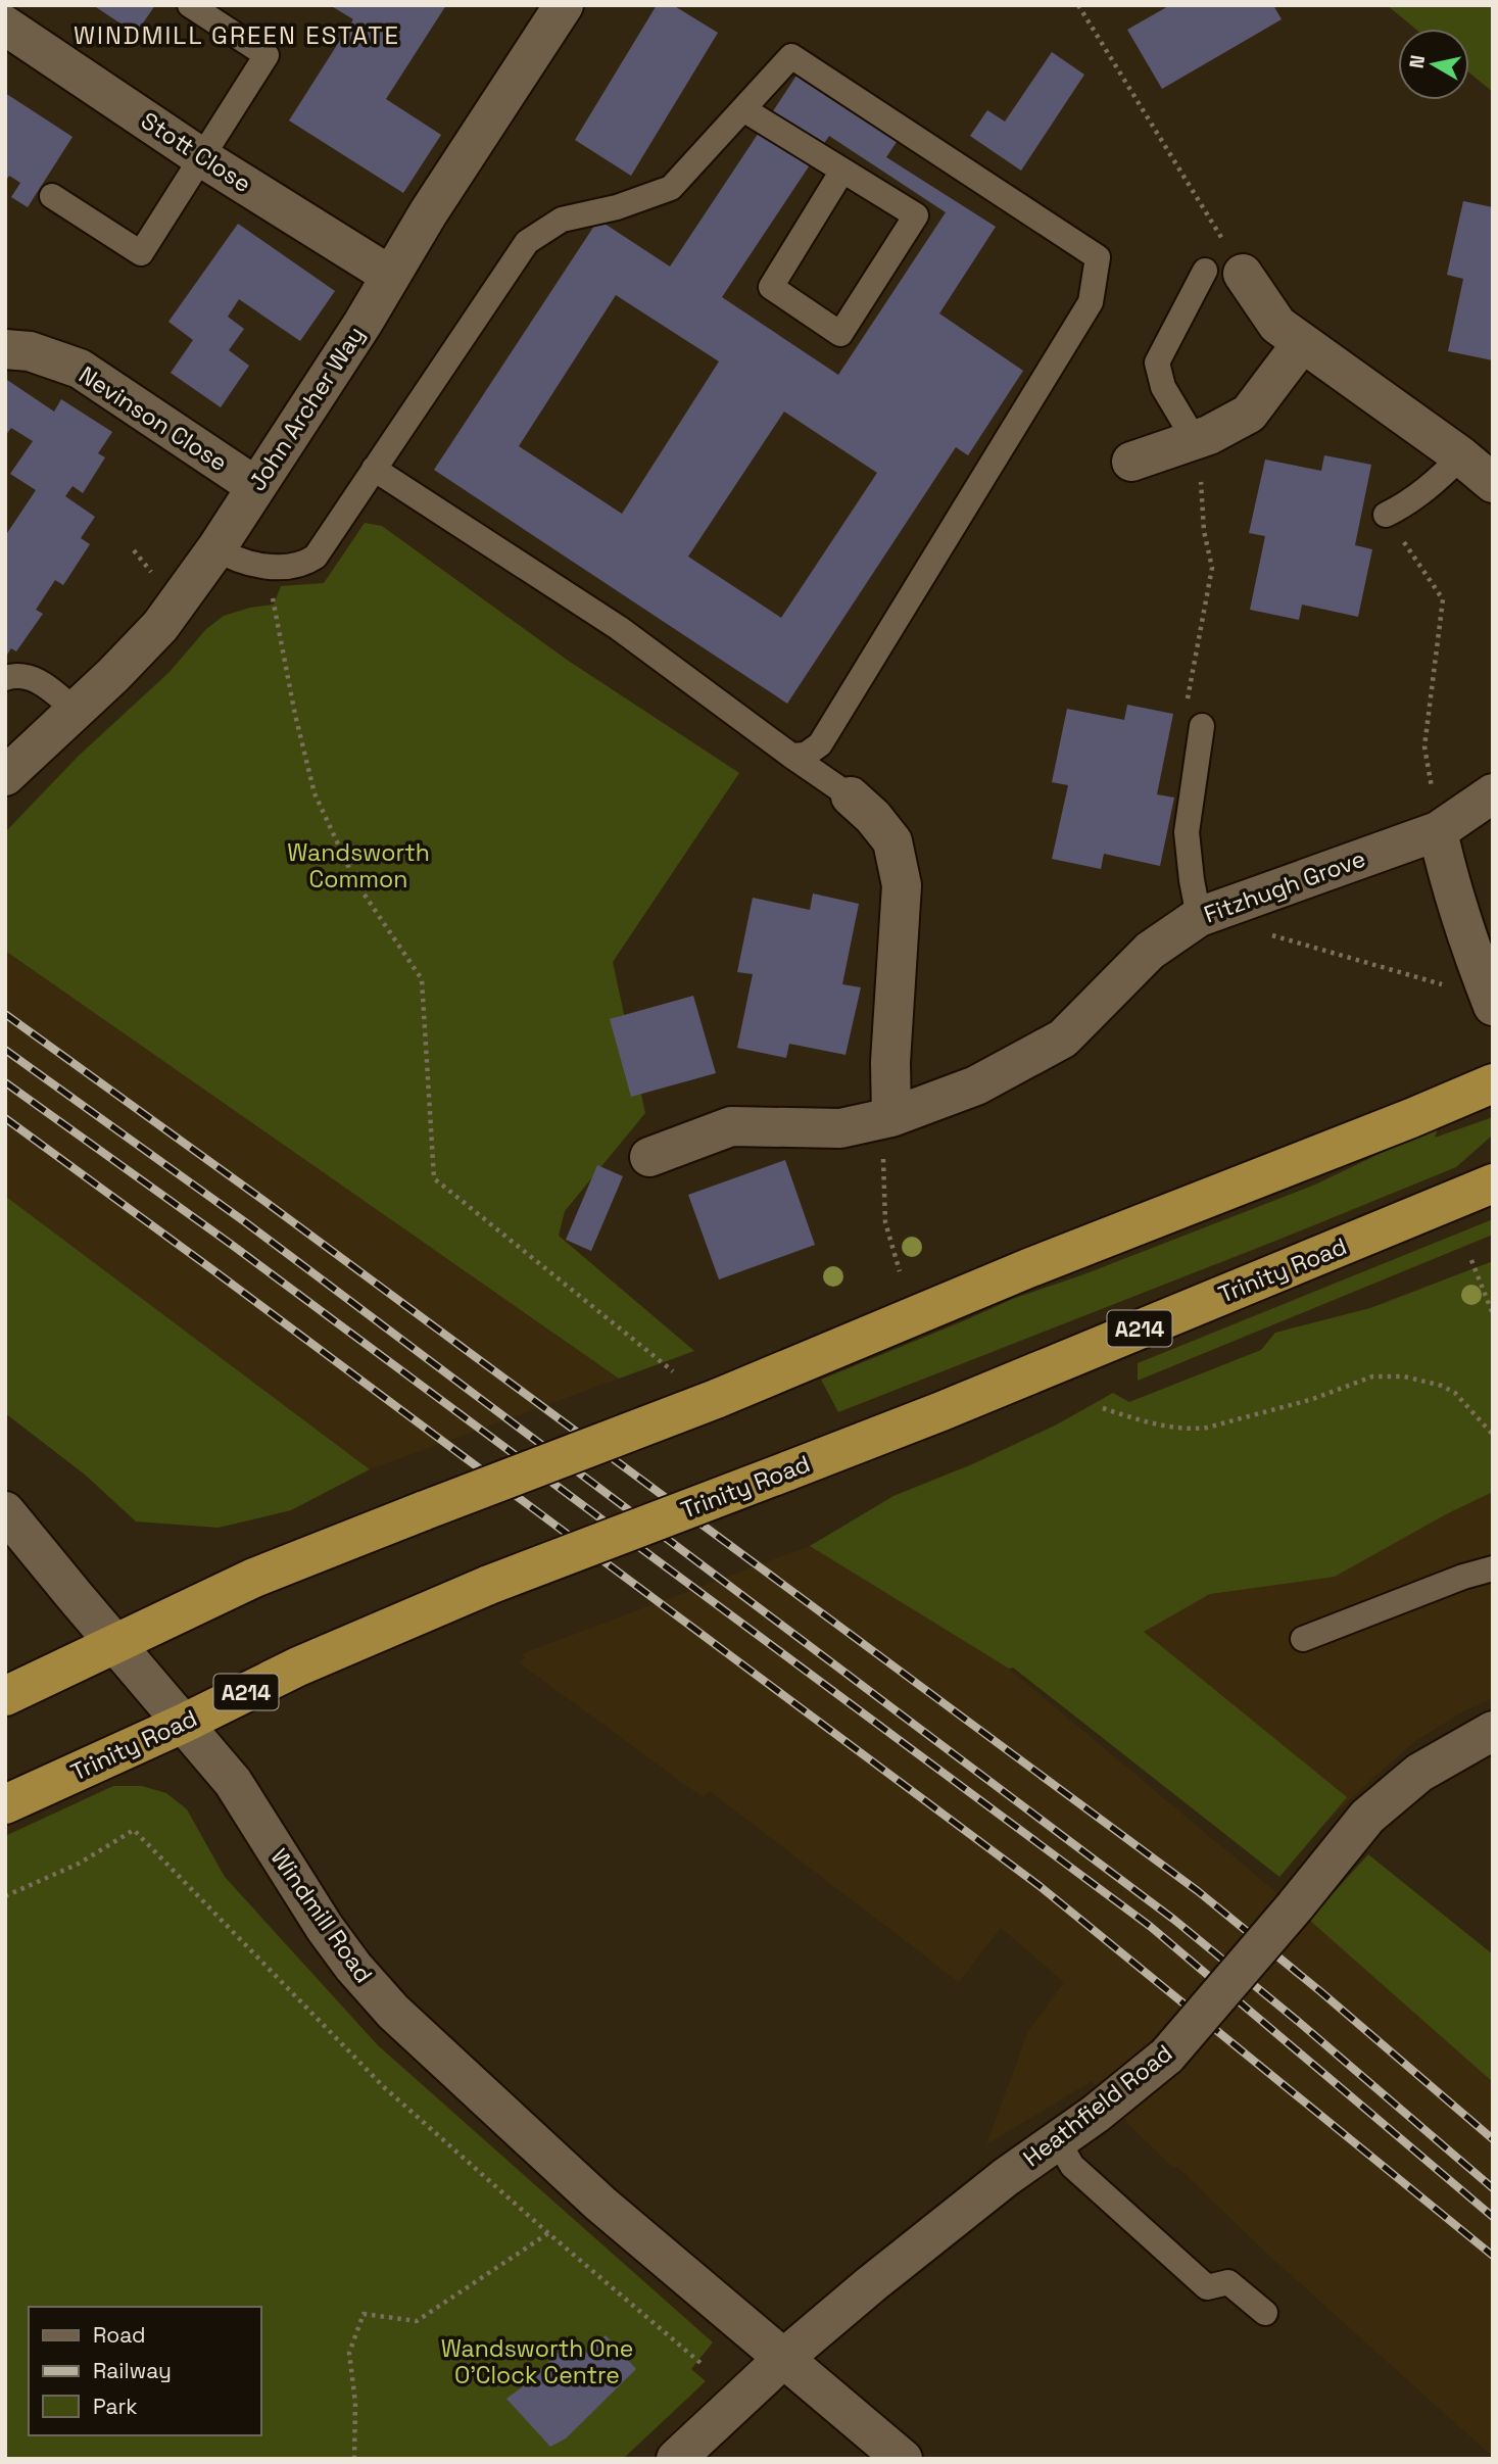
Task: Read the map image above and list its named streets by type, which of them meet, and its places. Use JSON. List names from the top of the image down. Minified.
{"streets":{"highway":["Trinity Road","A214"],"street":["Stott Close","John Archer Way","Nevinson Close","Fitzhugh Grove","Windmill Road","Heathfield Road"]},"crossings":[["Stott Close","John Archer Way"],["John Archer Way","Nevinson Close"],["Trinity Road","Windmill Road"],["Windmill Road","Heathfield Road"]],"districts":["WINDMILL GREEN ESTATE"],"parks":["Wandsworth Common","Wandsworth One O'Clock Centre"],"legend":["Road","Railway","Park"],"north":"left"}
